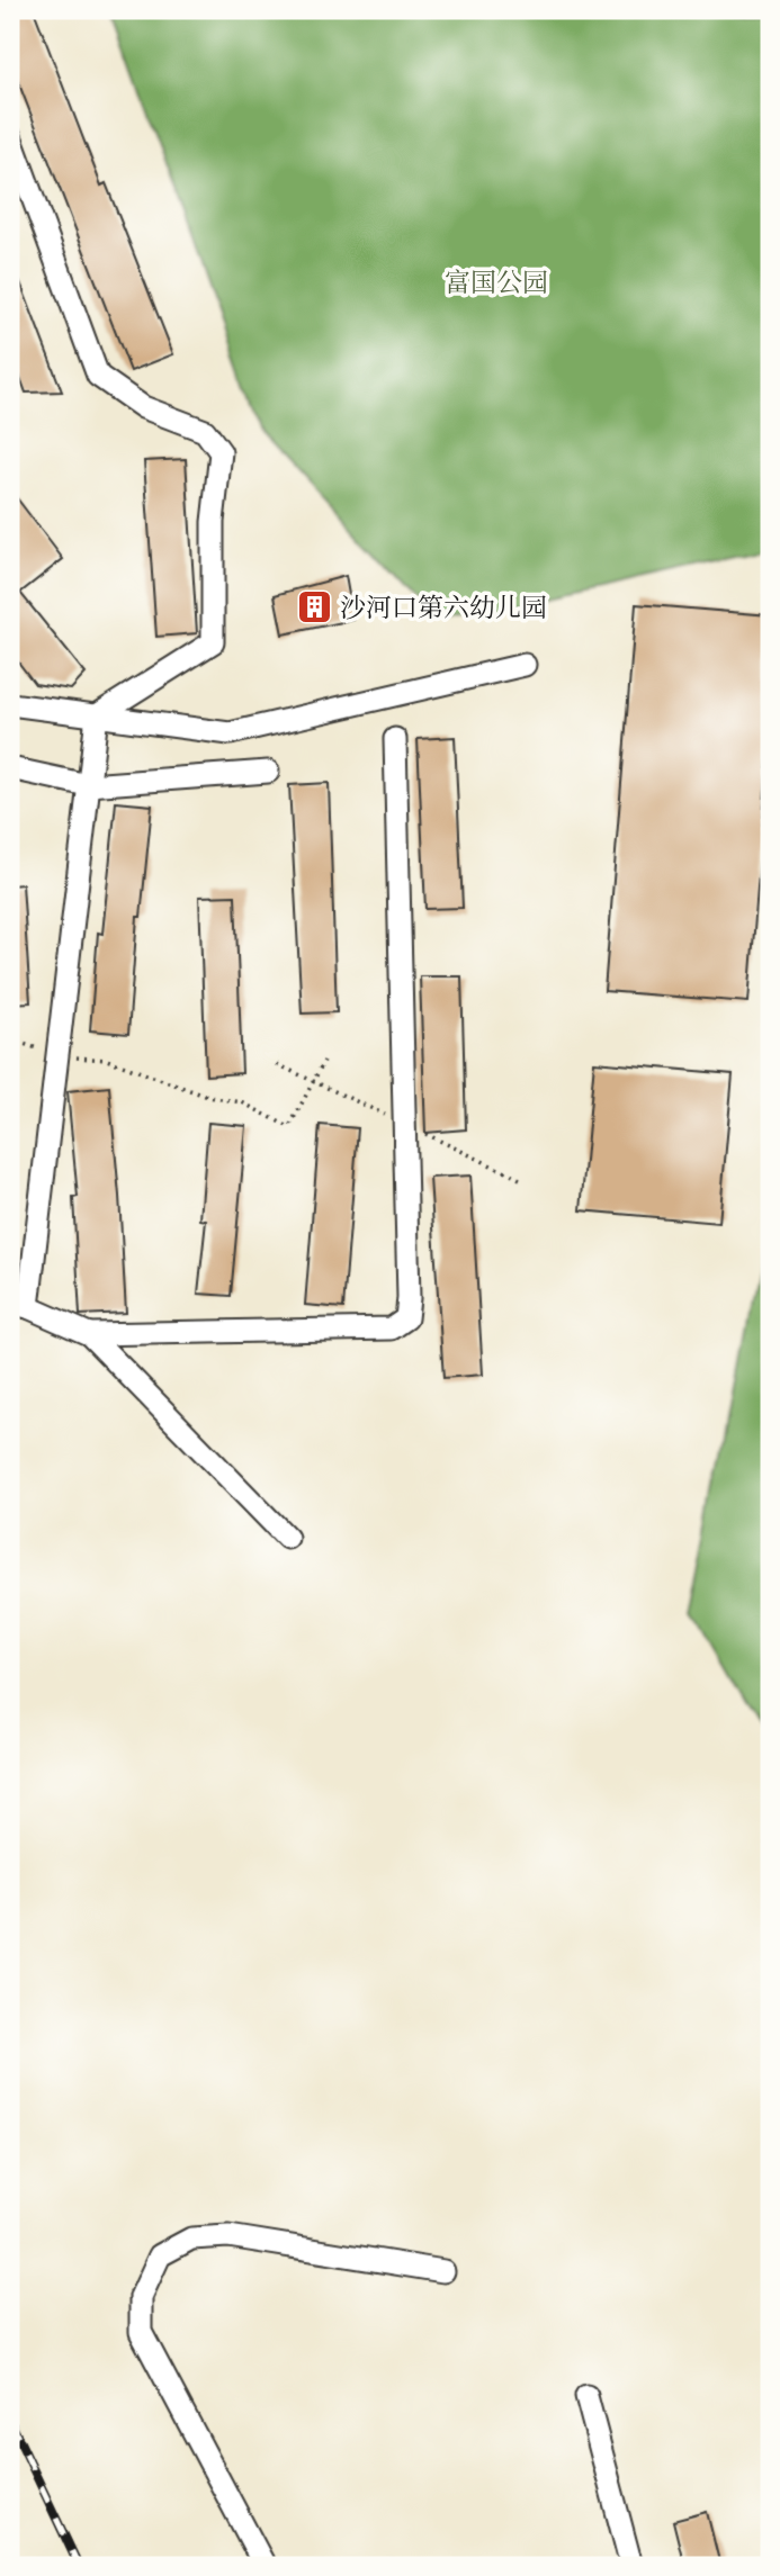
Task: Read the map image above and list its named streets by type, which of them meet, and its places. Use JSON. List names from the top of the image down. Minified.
{"parks":["富国公园"],"places":{"building":["沙河口第六幼儿园"]}}
